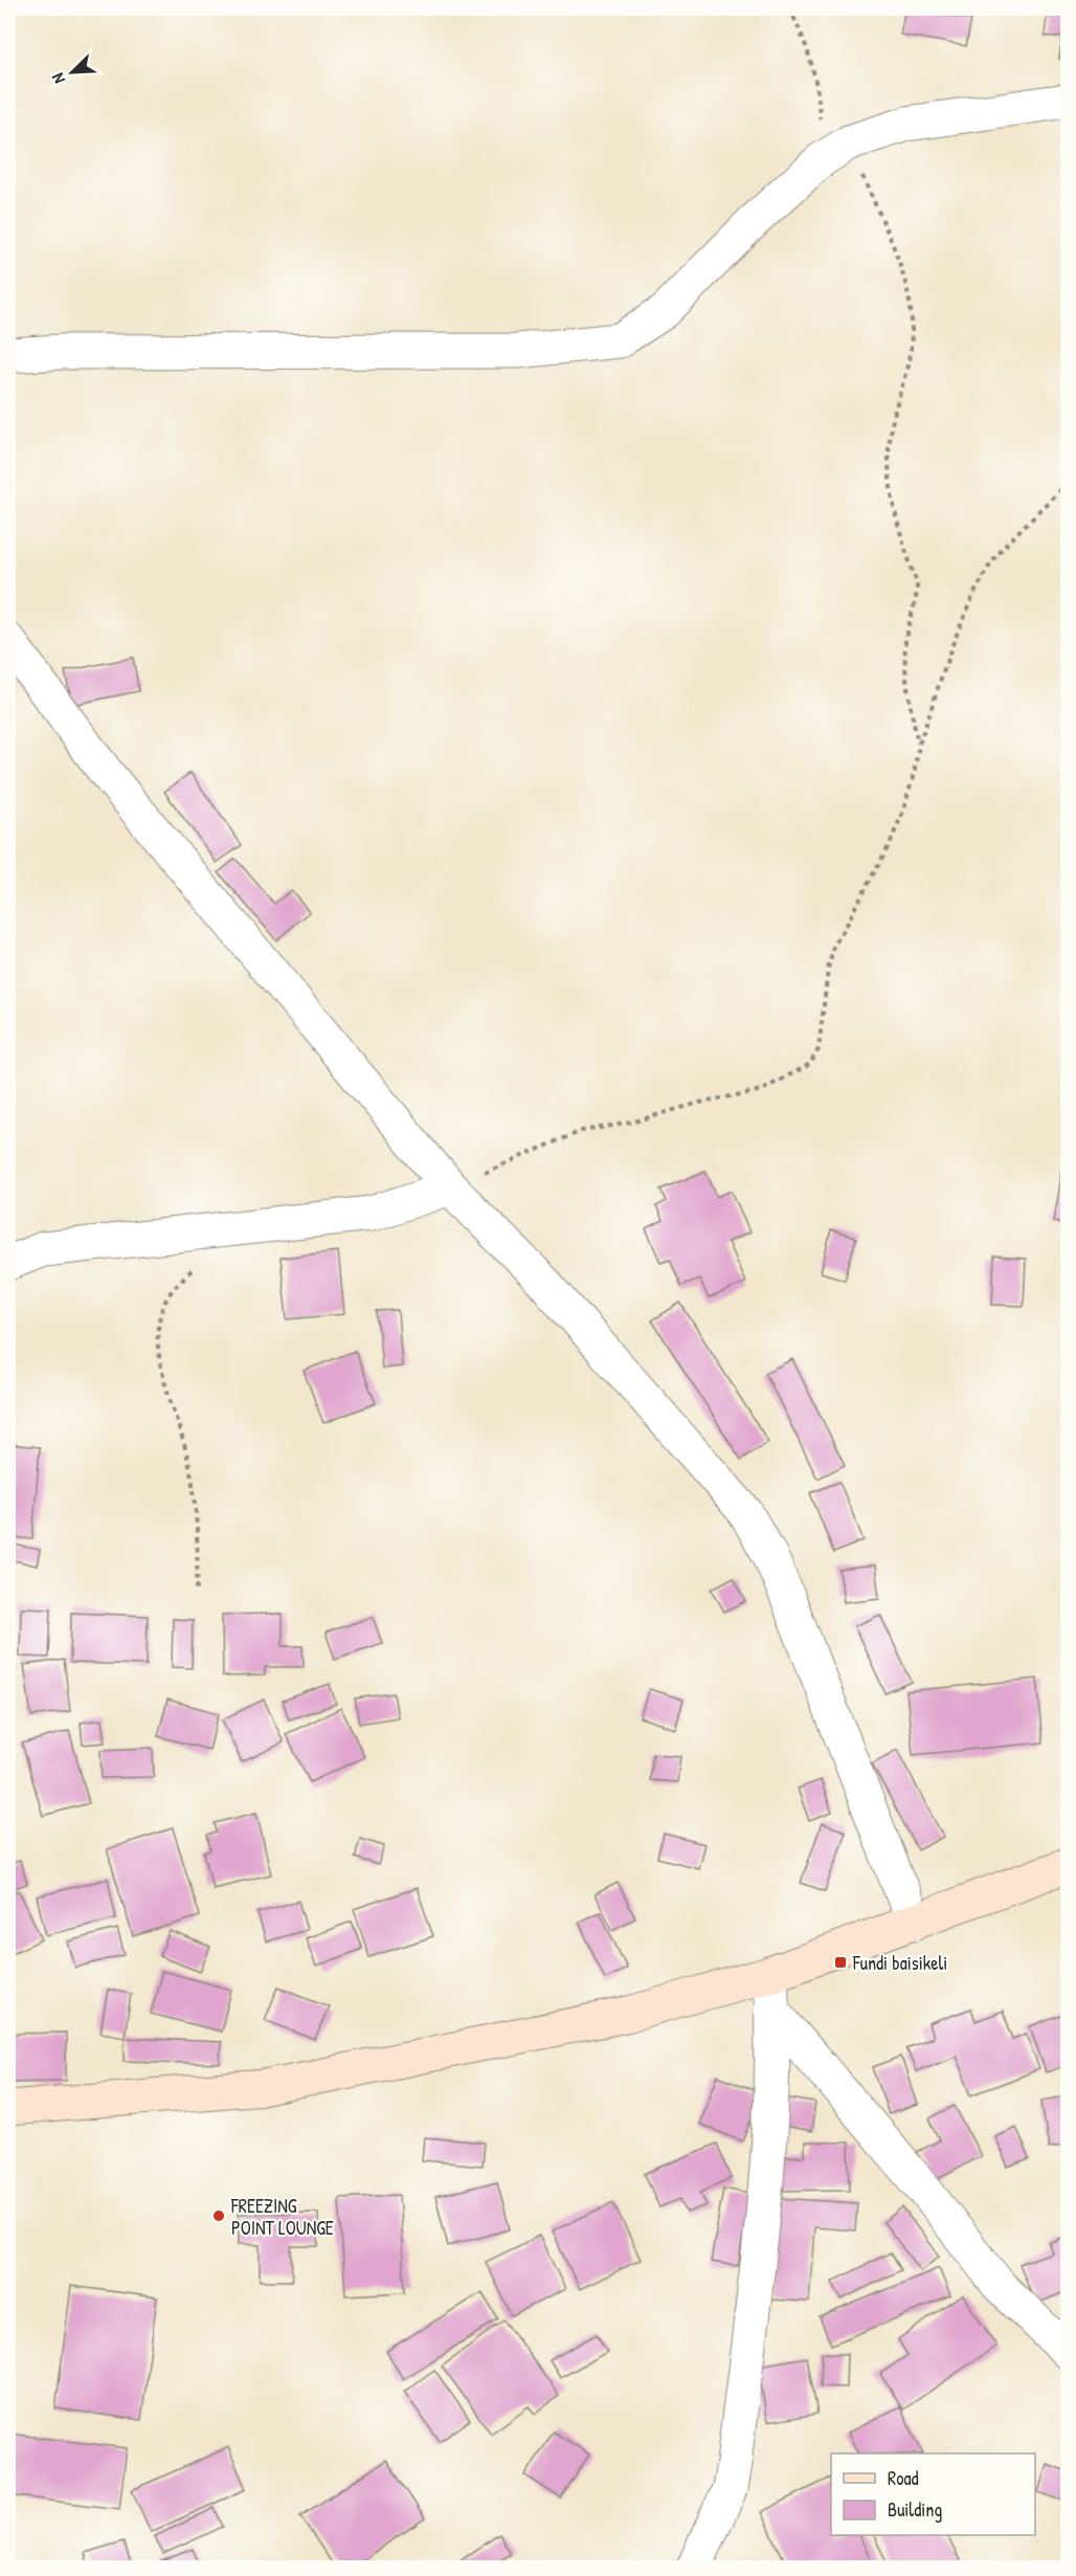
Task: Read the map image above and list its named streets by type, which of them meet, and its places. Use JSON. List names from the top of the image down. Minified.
{"places":{"transit":["Fundi baisikeli"],"other":["FREEZING POINT LOUNGE"]},"legend":["Road","Building"],"north":"bottom left"}
